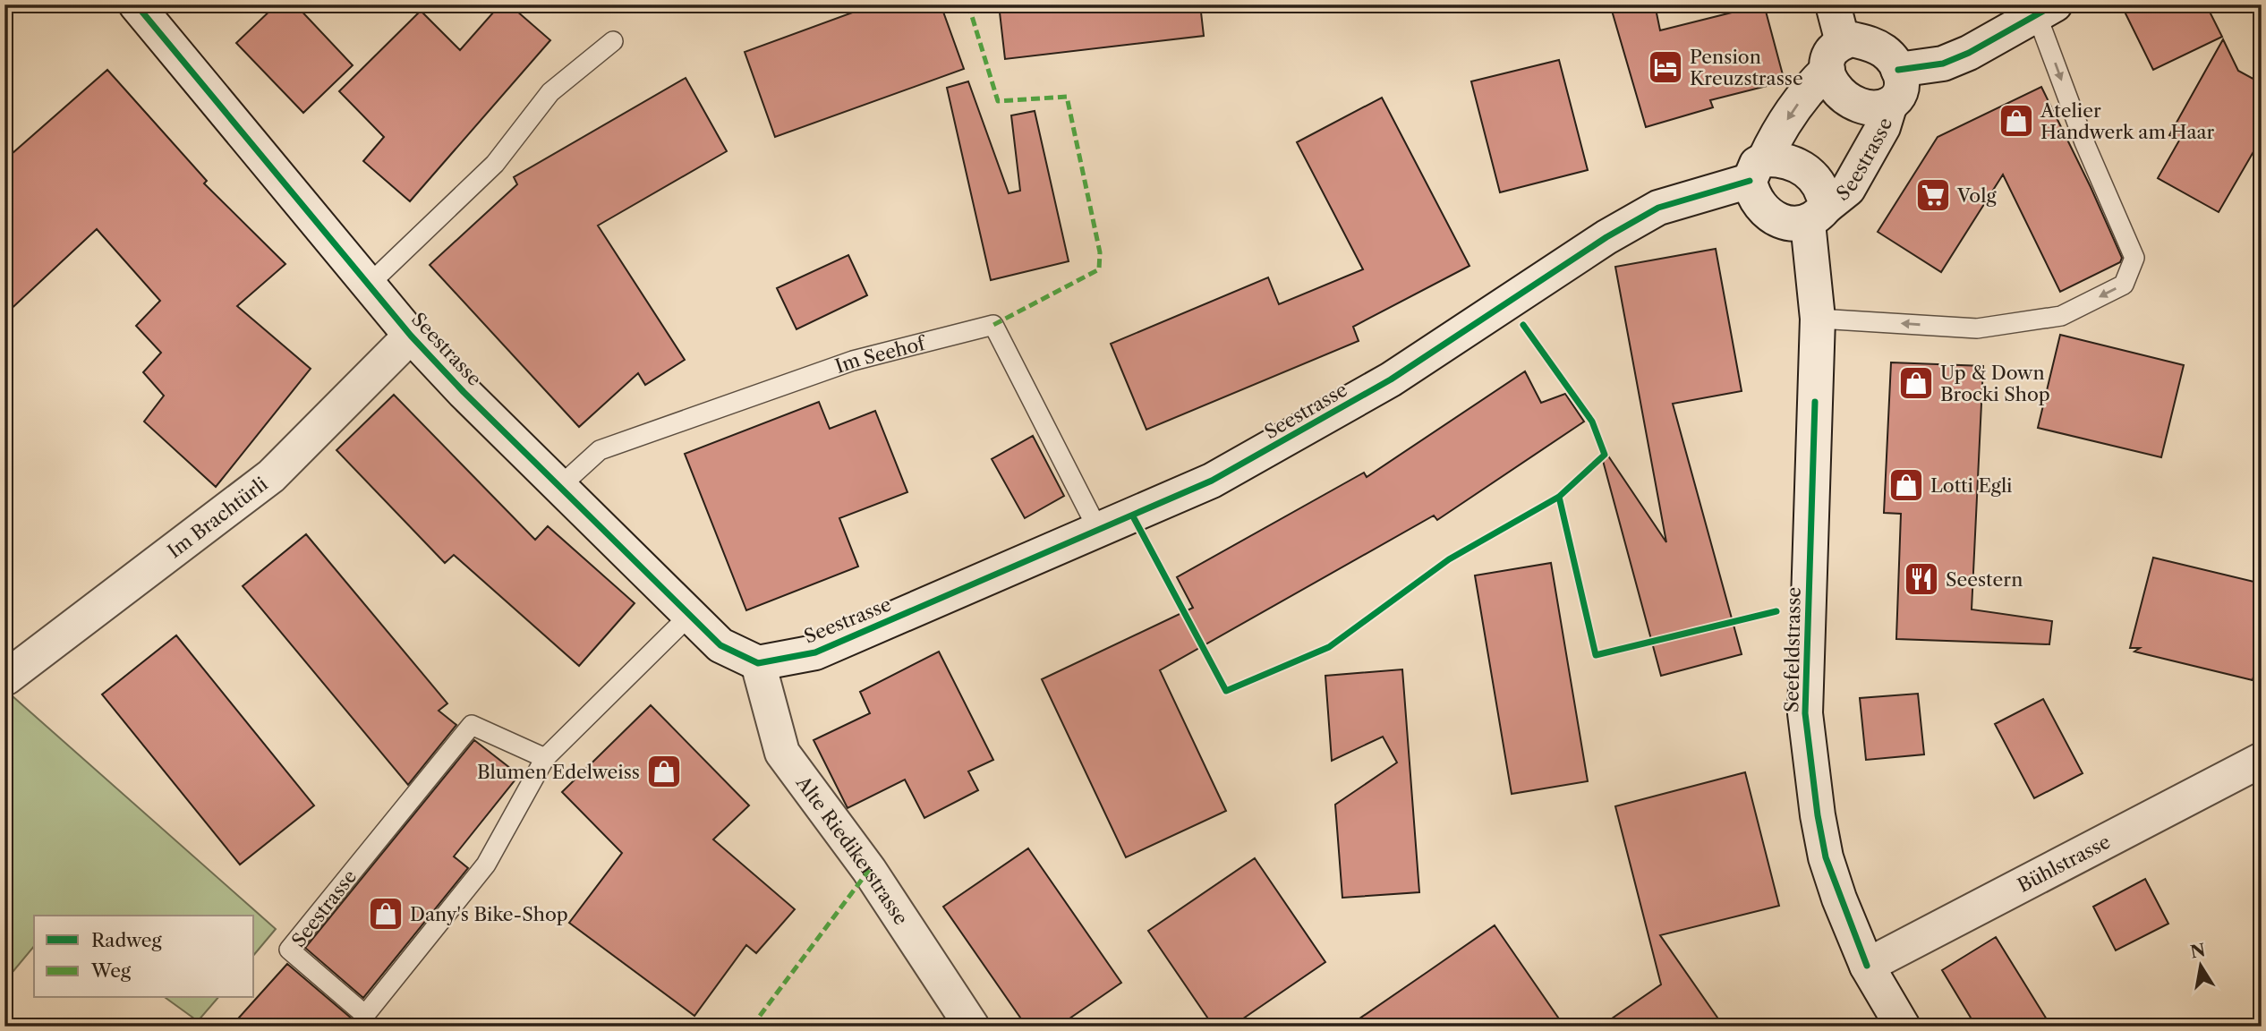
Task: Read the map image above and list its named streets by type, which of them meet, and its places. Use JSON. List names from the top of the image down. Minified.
{"streets":{"street":["Seestrasse","Im Brachtürli","Seefeldstrasse","Alte Riedikerstrasse","Bühlstrasse"],"lane":["Im Seehof"]},"crossings":[["Seestrasse","Im Seehof"],["Seestrasse","Im Brachtürli"],["Seestrasse","Seefeldstrasse"],["Seestrasse","Alte Riedikerstrasse"],["Seefeldstrasse","Bühlstrasse"]],"places":{"hotel":["Pension Kreuzstrasse"],"shop":["Atelier Handwerk am Haar","Up & Down Brocki Shop","Lotti Egli","Blumen Edelweiss","Dany's Bike-Shop"],"supermarket":["Volg"],"restaurant":["Seestern"]},"legend":["Radweg","Weg"],"north":"top"}
